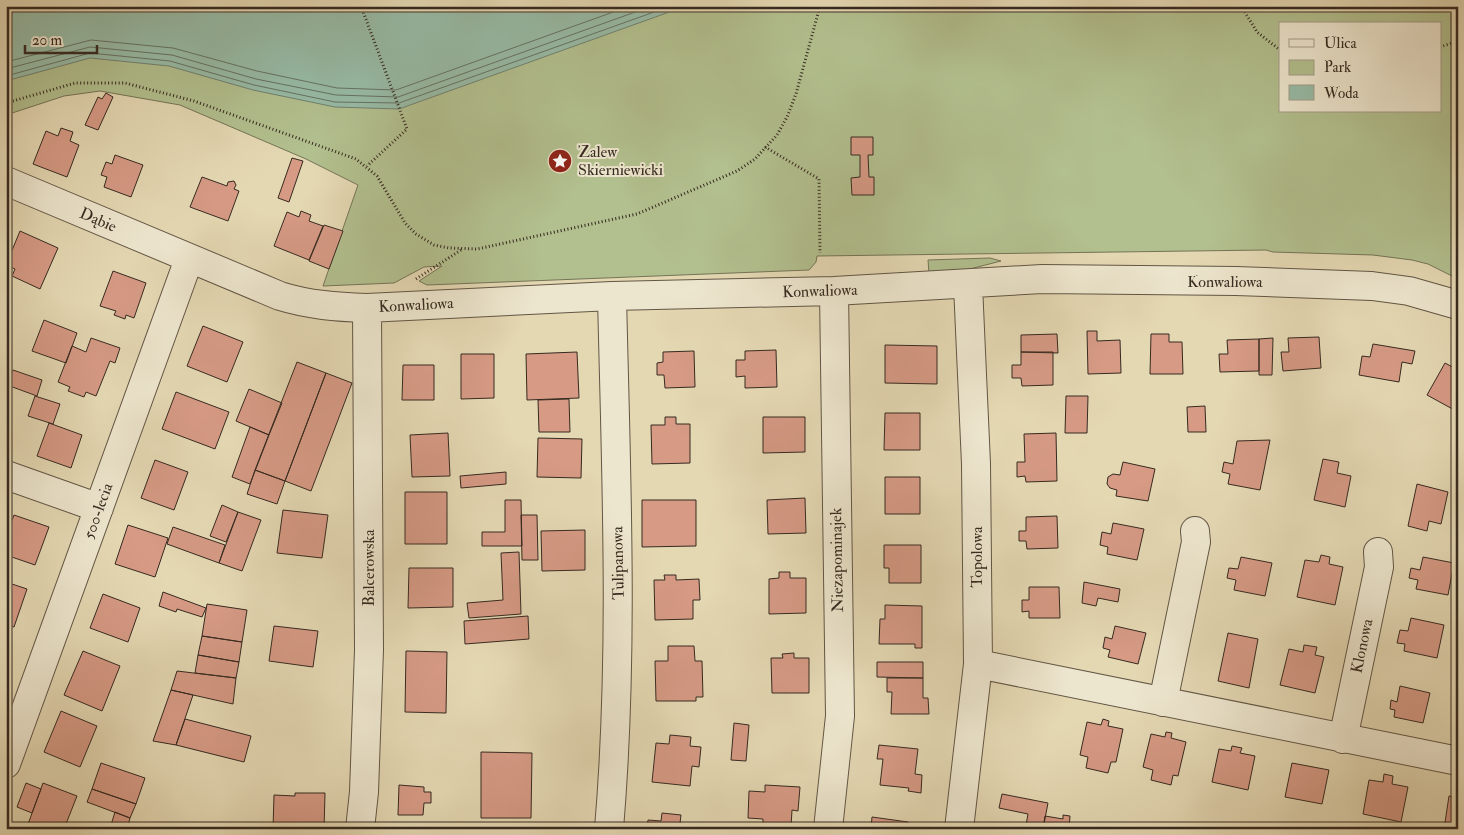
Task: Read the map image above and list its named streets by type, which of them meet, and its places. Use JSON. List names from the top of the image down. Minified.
{"streets":{"street":["Dąbie","Konwaliowa","500-lecia","Topolowa","Niezapominajek","Tulipanowa","Balcerowska","Klonowa"]},"crossings":[["Dąbie","Konwaliowa"],["Dąbie","500-lecia"],["Konwaliowa","500-lecia"],["Konwaliowa","Topolowa"],["Konwaliowa","Niezapominajek"],["Konwaliowa","Tulipanowa"],["Konwaliowa","Balcerowska"]],"places":{"place":["Zalew Skierniewicki"]},"legend":["Ulica","Park","Woda"],"scale_bar":"20 m"}
